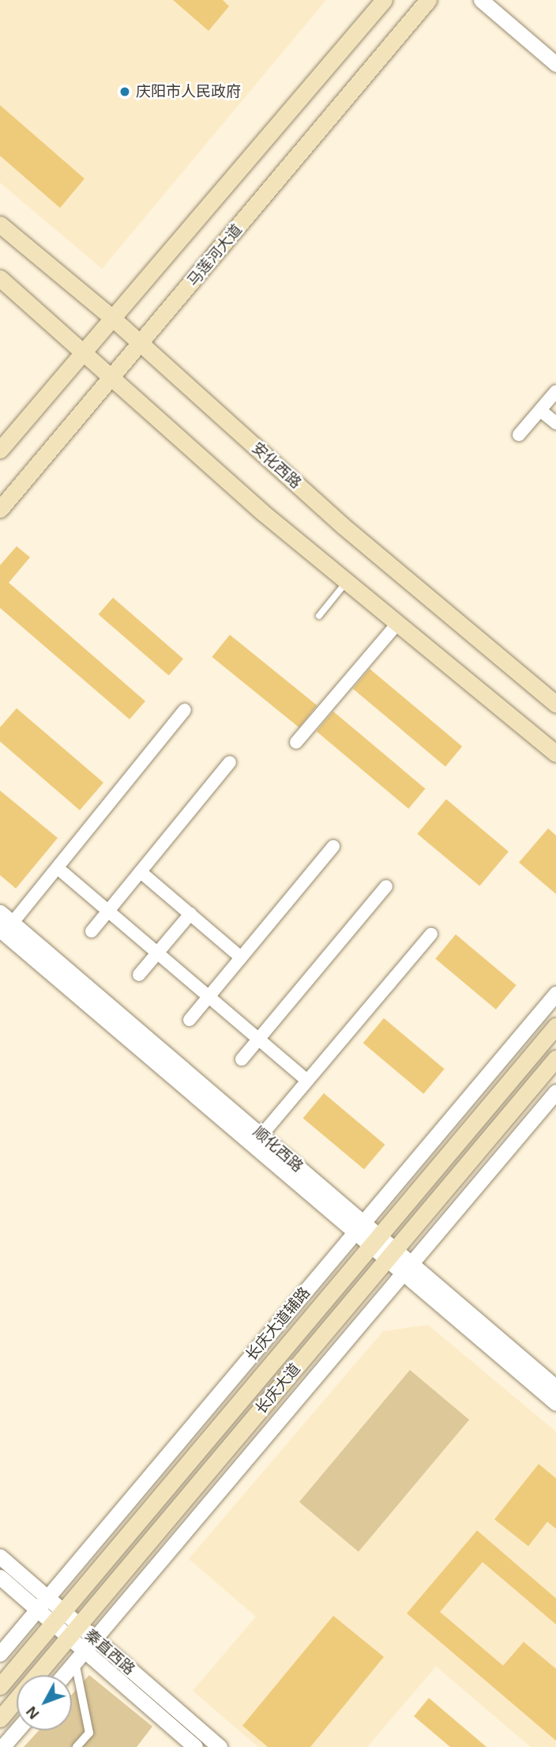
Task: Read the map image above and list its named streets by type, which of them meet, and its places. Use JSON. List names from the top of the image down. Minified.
{"streets":{"main road":["马莲河大道","安化西路","长庆大道"],"street":["顺化西路","长庆大道辅路","秦直西路"]},"crossings":[["马莲河大道","安化西路"],["顺化西路","长庆大道辅路"],["顺化西路","长庆大道"],["长庆大道辅路","秦直西路"],["长庆大道","秦直西路"]],"places":["庆阳市人民政府"],"north":"bottom left"}
